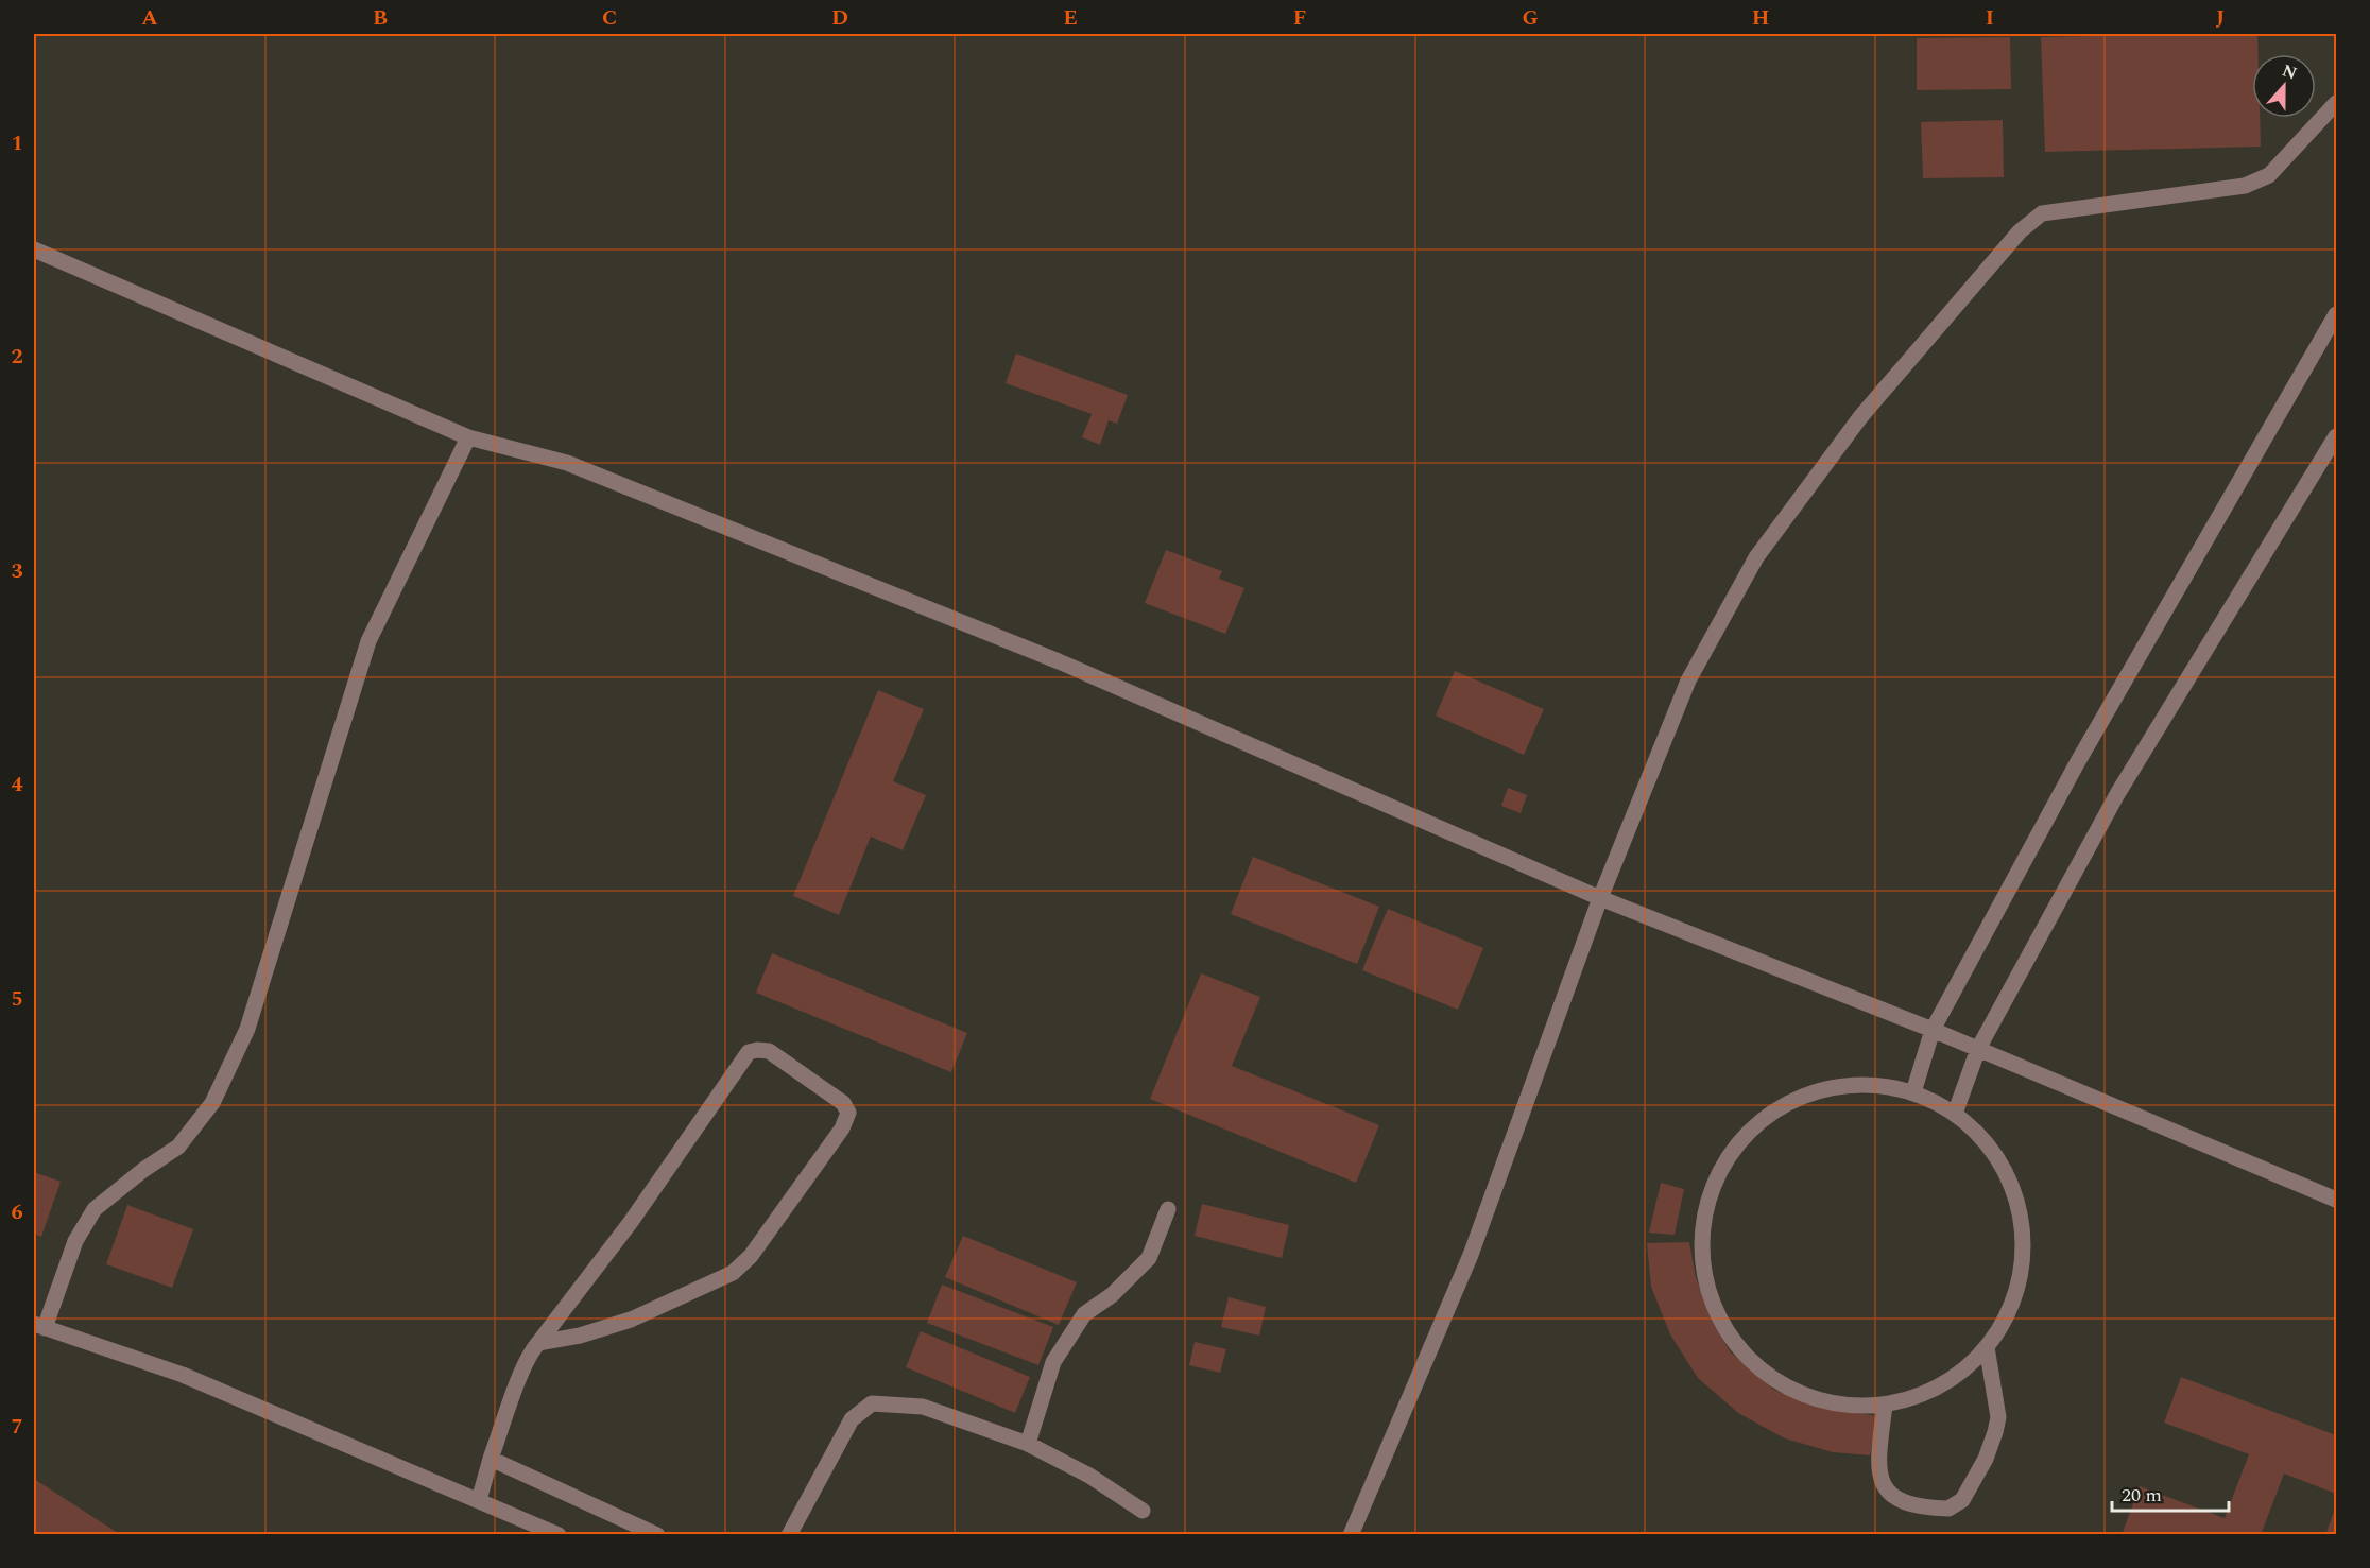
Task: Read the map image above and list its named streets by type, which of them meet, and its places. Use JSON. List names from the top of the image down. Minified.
{"scale_bar":"20 m","north":"top","grid":{"columns":["A","B","C","D","E","F","G","H","I","J"],"rows":["1","2","3","4","5","6","7"]}}
